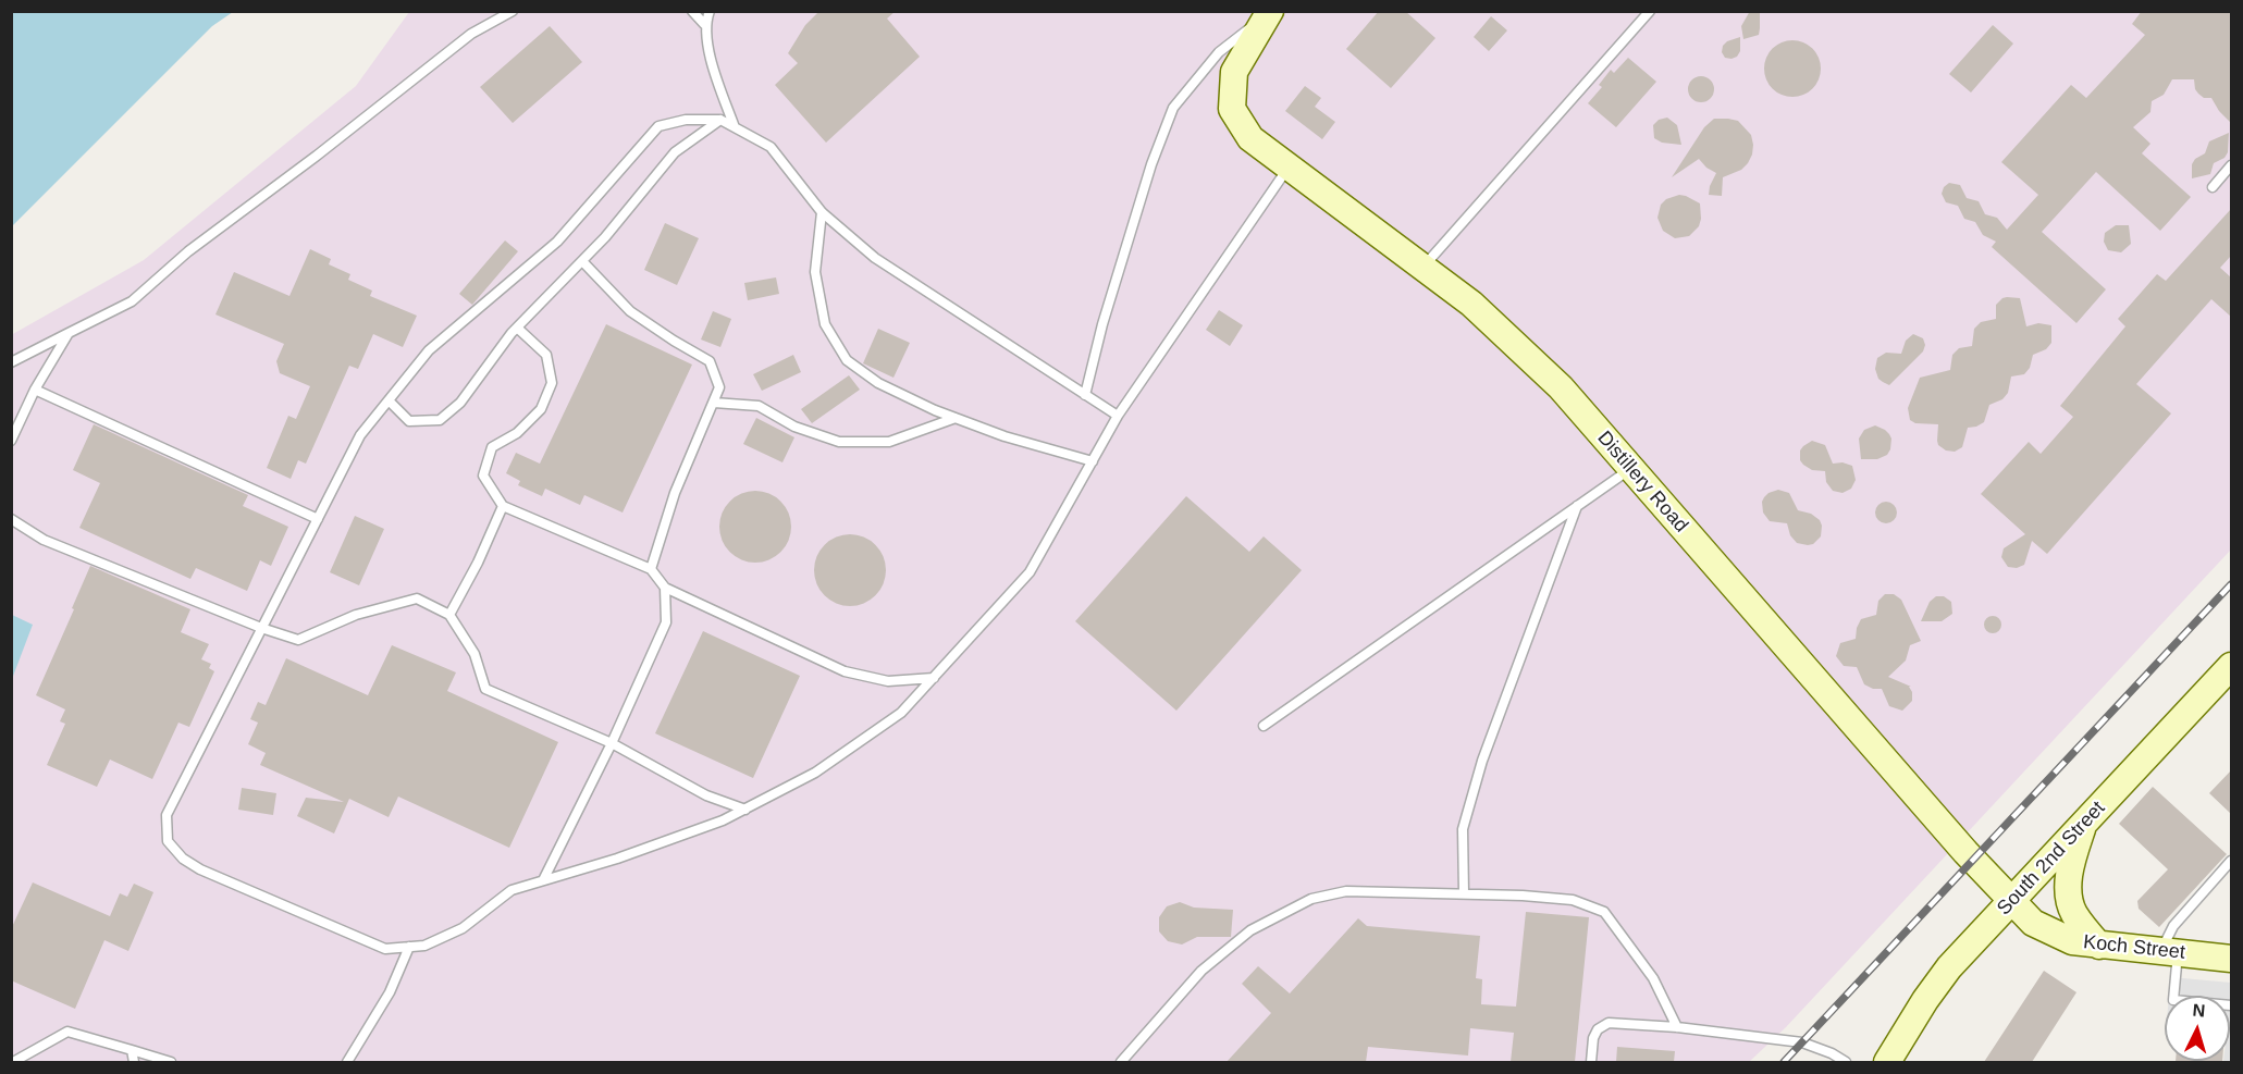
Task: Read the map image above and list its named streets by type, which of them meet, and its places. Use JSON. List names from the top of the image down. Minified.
{"streets":{"street":["Distillery Road","South 2nd Street","Koch Street"]},"crossings":[["Distillery Road","South 2nd Street"],["Distillery Road","Koch Street"],["South 2nd Street","Koch Street"]],"north":"top"}
